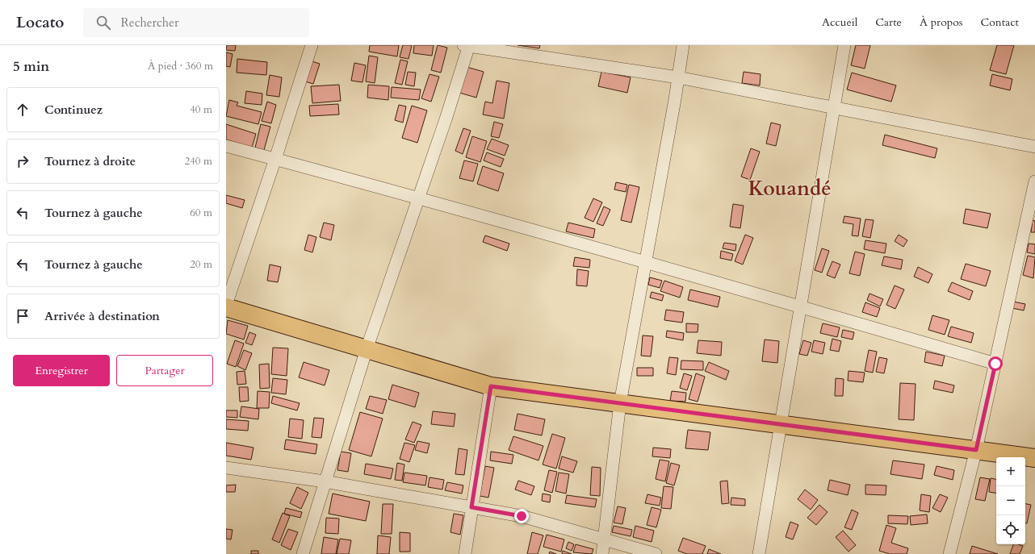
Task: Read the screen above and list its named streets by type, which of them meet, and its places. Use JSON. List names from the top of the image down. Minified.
{"districts":["Kouandé"],"page":{"header":"Locato","search":"Rechercher","nav":["Accueil","Carte","À propos","Contact"],"heading":["5 min","À pied · 360 m"],"list":[["Continuez","40 m"],["Tournez à droite","240 m"],["Tournez à gauche","60 m"],["Tournez à gauche","20 m"],"Arrivée à destination"],"buttons":["Enregistrer","Partager"],"map_buttons":["+","−"]}}
